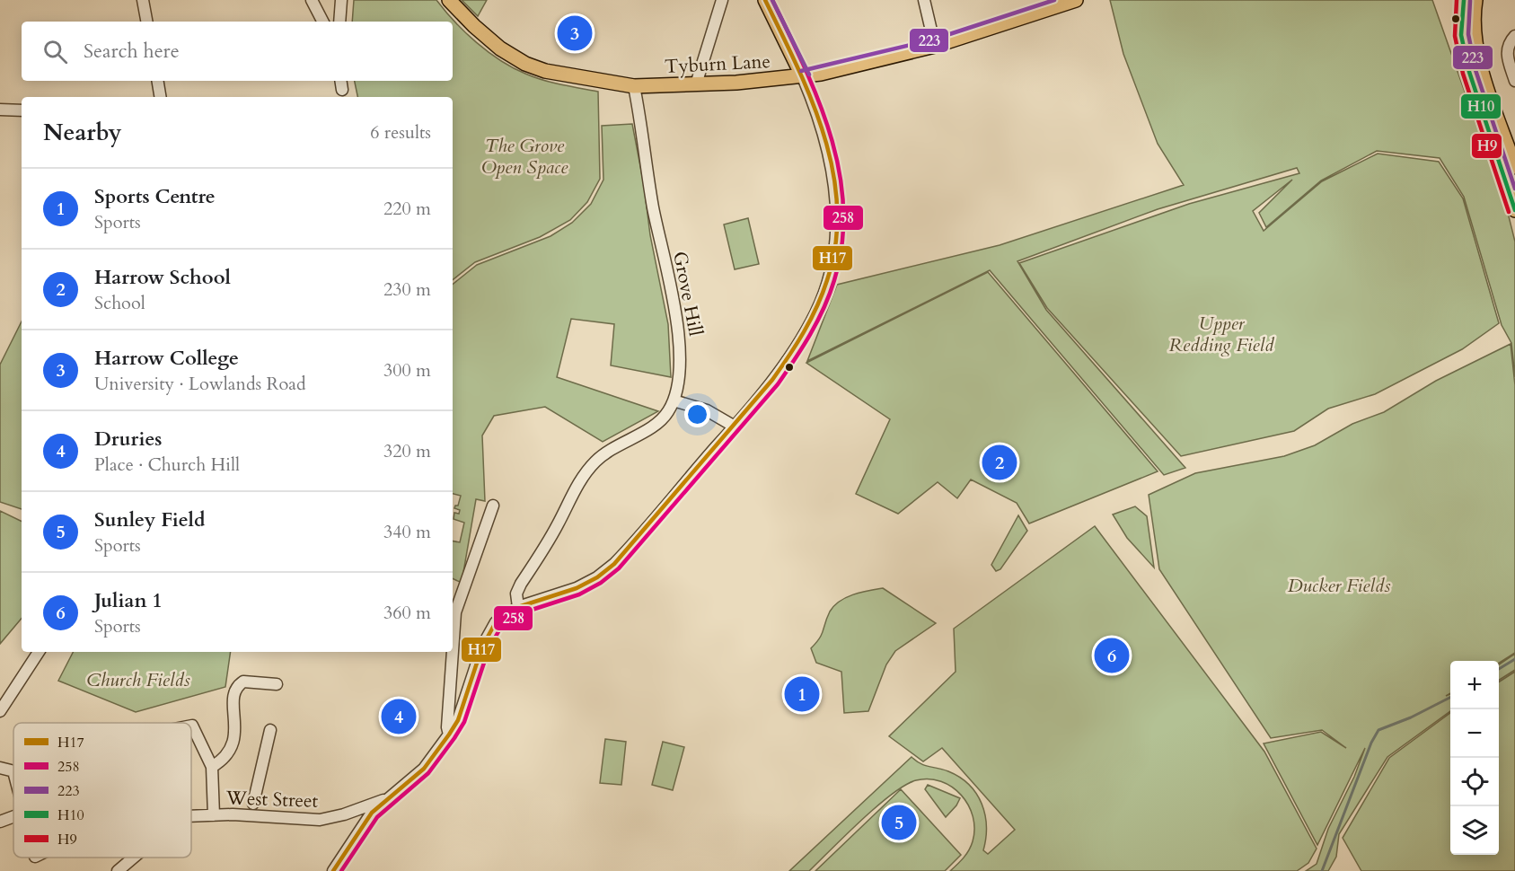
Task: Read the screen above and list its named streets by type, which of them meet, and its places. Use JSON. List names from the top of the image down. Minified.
{"streets":{"main road":["Tyburn Lane"],"street":["Grove Hill","West Street"]},"crossings":[["Tyburn Lane","Grove Hill"]],"parks":["The Grove Open Space","Upper Redding Field","Ducker Fields","Church Fields"],"lines":["transit line H17","transit line 258","transit line 223","transit line H10","transit line H9"],"legend":["H17","258","223","H10","H9"],"page":{"pins":["3","2","6","1","4","5"],"search":"Search here","heading":["Nearby","6 results"],"list":[{"mark":"1","name":"Sports Centre","note":"Sports","value":"220 m"},{"mark":"2","name":"Harrow School","note":"School","value":"230 m"},{"mark":"3","name":"Harrow College","note":"University · Lowlands Road","value":"300 m"},{"mark":"4","name":"Druries","note":"Place · Church Hill","value":"320 m"},{"mark":"5","name":"Sunley Field","note":"Sports","value":"340 m"},{"mark":"6","name":"Julian 1","note":"Sports","value":"360 m"}],"map_buttons":["+","−"]}}
